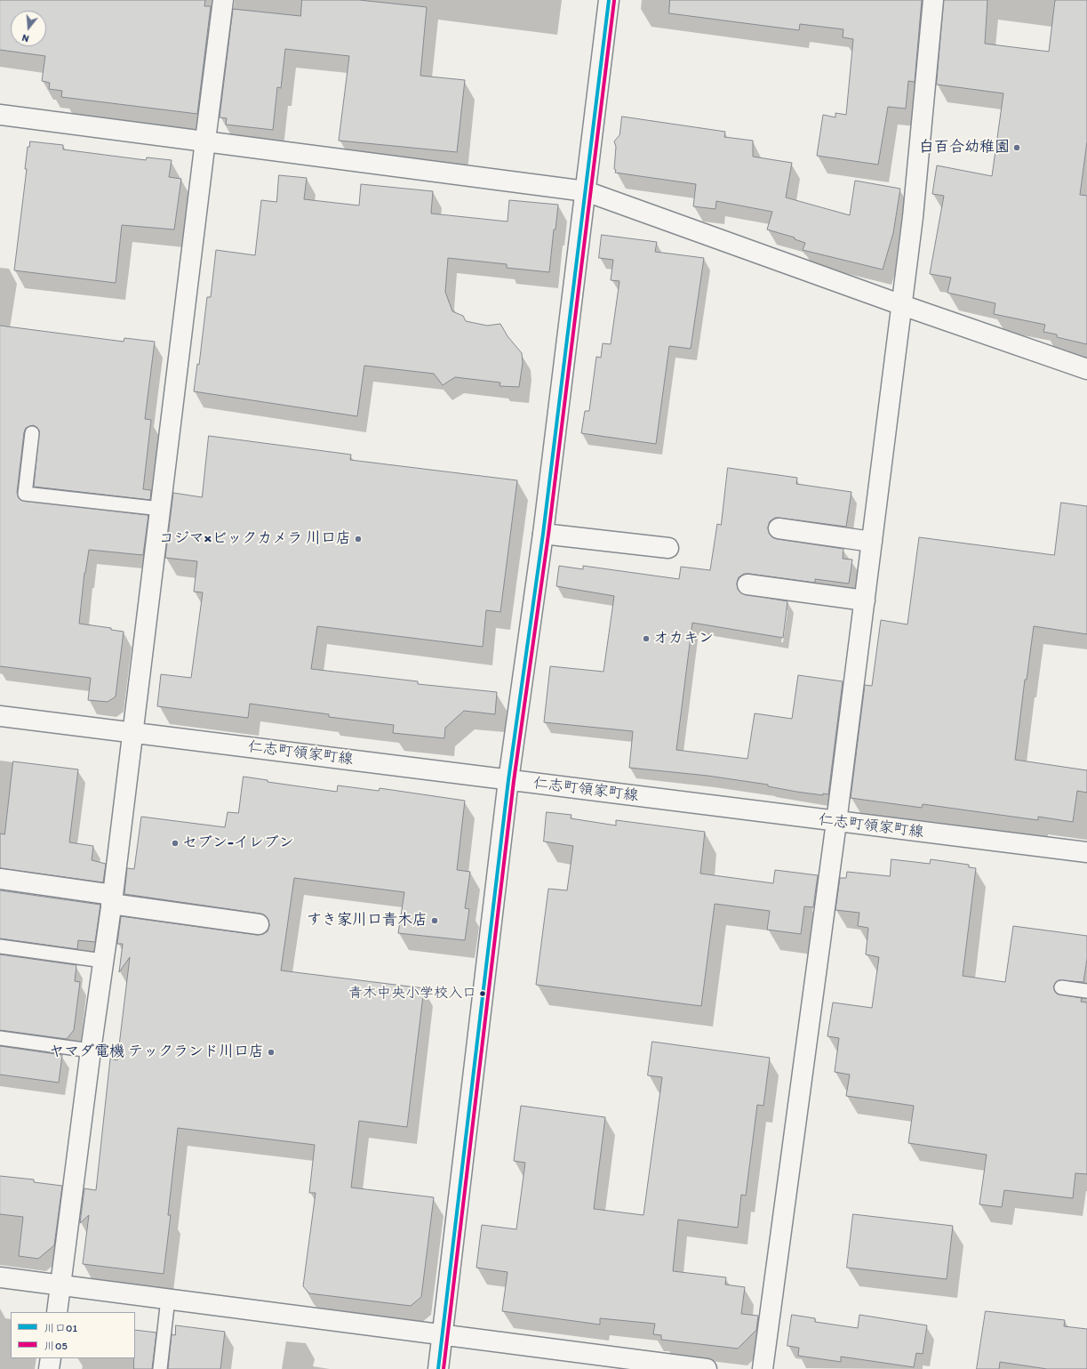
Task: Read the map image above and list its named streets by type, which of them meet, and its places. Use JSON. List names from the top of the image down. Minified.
{"streets":{"street":["仁志町領家町線"]},"places":["白百合幼稚園","コジマ×ビックカメラ 川口店","オカキン","セブン-イレブン","すき家川口青木店","青木中央小学校入口","ヤマダ電機 テックランド川口店"],"lines":["transit line 川口01","transit line 川05"],"legend":["川口01","川05"],"north":"bottom"}
